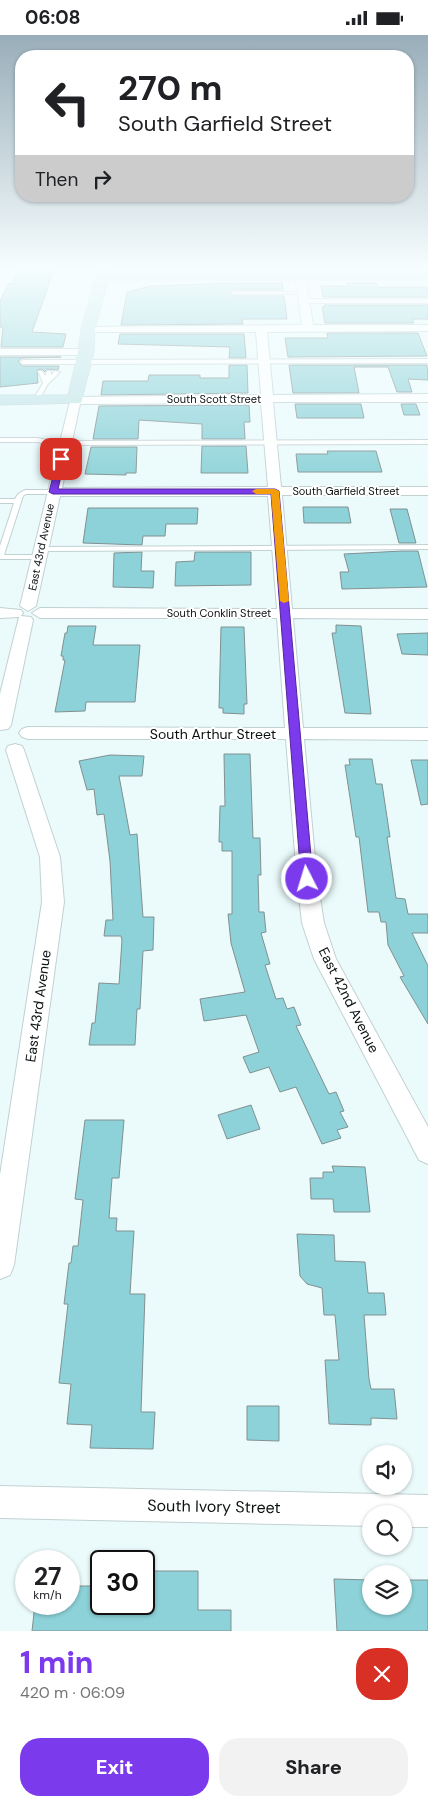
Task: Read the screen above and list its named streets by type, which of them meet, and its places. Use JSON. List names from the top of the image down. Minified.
{"streets":{"main road":["South Scott Street"],"street":["South Garfield Street","East 43rd Avenue","South Conklin Street","South Arthur Street","East 42nd Avenue","South Ivory Street"]},"crossings":[["South Scott Street","East 43rd Avenue"],["South Scott Street","East 42nd Avenue"],["South Garfield Street","East 43rd Avenue"],["South Garfield Street","East 42nd Avenue"],["East 43rd Avenue","South Conklin Street"],["East 43rd Avenue","South Arthur Street"],["South Conklin Street","East 42nd Avenue"],["South Arthur Street","East 42nd Avenue"]],"page":{"status":"06:08","turn":["270 m","South Garfield Street"],"then":"Then","speed":"27 km/h","limit":"30","heading":["1 min","420 m · 06:09"],"buttons":["Exit","Share"]}}
